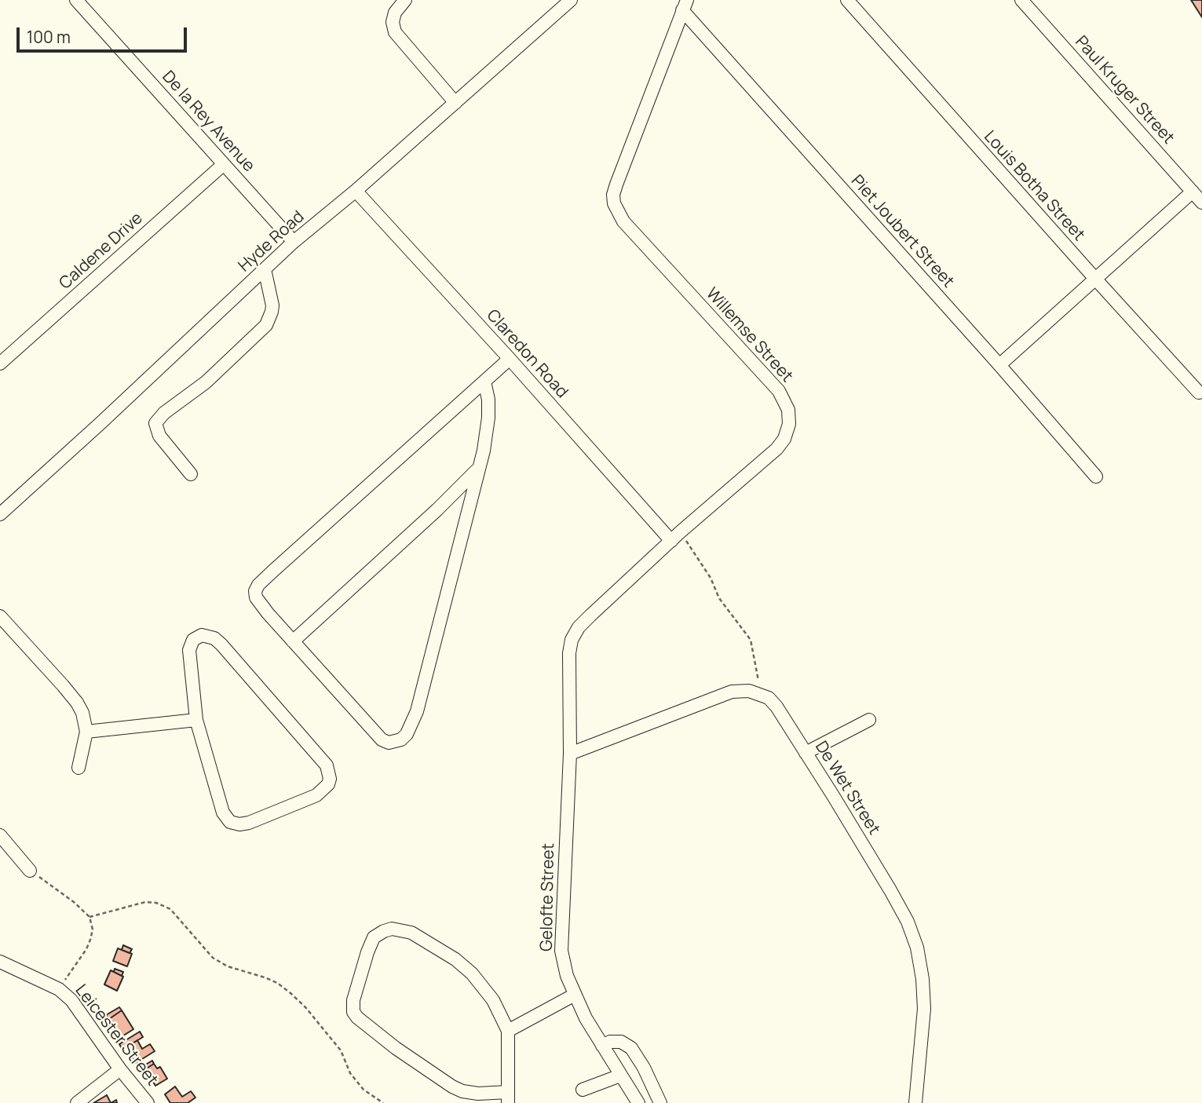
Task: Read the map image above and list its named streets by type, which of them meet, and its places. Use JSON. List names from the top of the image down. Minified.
{"streets":{"street":["Paul Kruger Street","De la Rey Avenue","Louis Botha Street","Piet Joubert Street","Hyde Road","Caldene Drive","Willemse Street","Claredon Road","De Wet Street","Gelofte Street","Leicester Street"]},"crossings":[["De la Rey Avenue","Hyde Road"],["De la Rey Avenue","Caldene Drive"],["Piet Joubert Street","Willemse Street"],["Hyde Road","Claredon Road"],["Willemse Street","Claredon Road"],["Willemse Street","Gelofte Street"]],"scale_bar":"100 m"}
